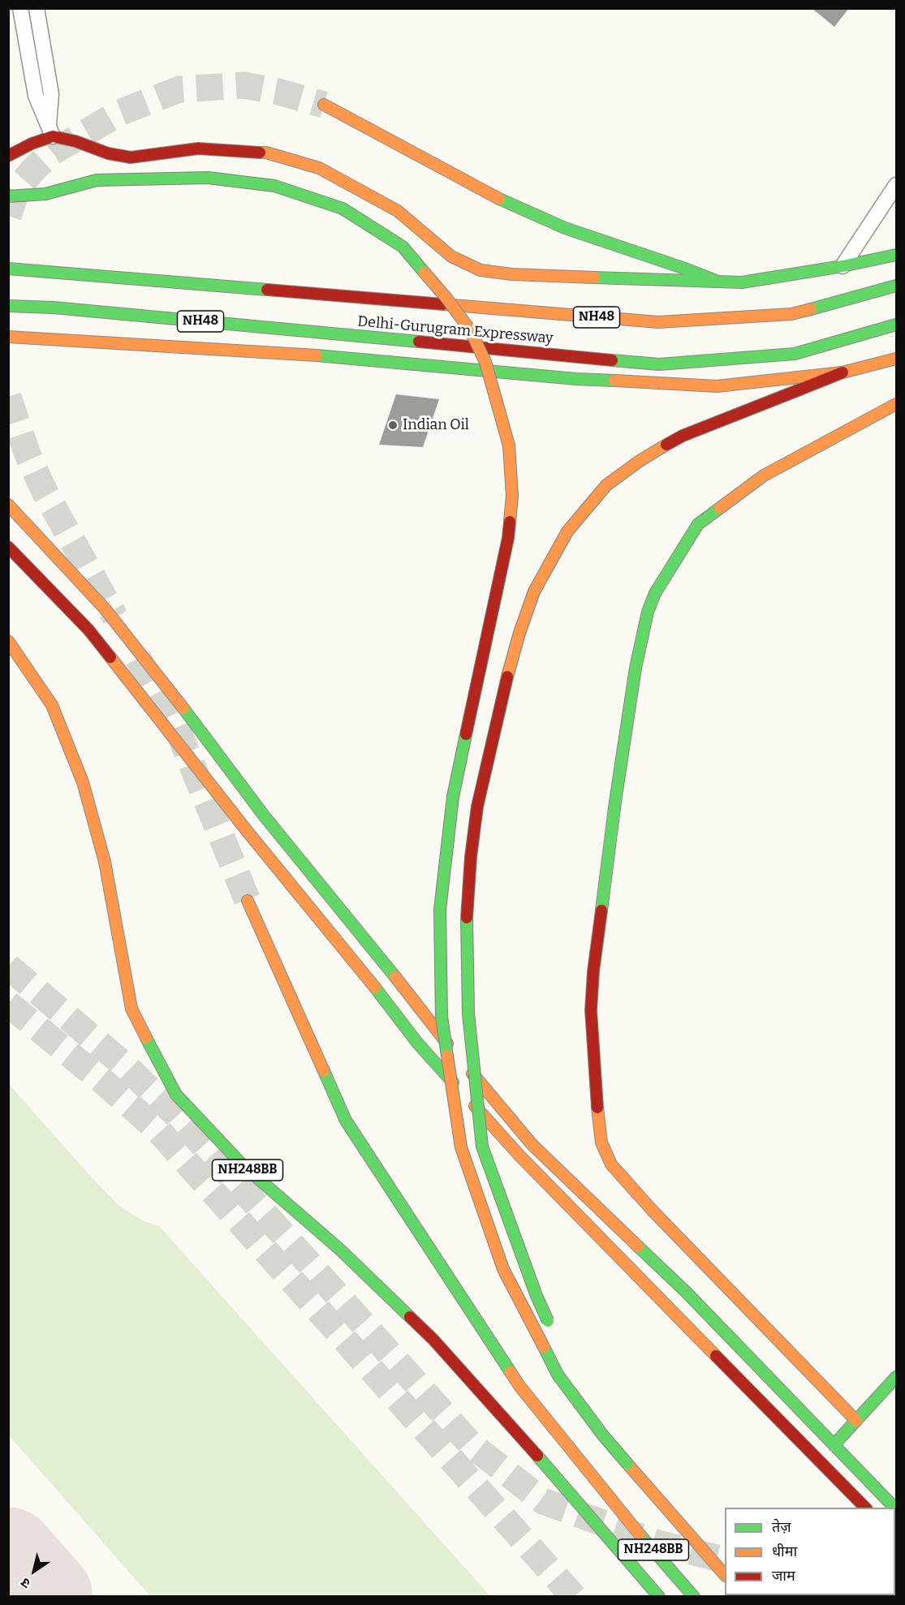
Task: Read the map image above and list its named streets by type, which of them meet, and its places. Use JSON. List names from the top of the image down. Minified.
{"streets":{"main road":["NH48","Delhi-Gurugram Expressway","NH248BB"]},"places":["Indian Oil"],"legend":["तेज़","धीमा","जाम"],"north":"bottom left"}
